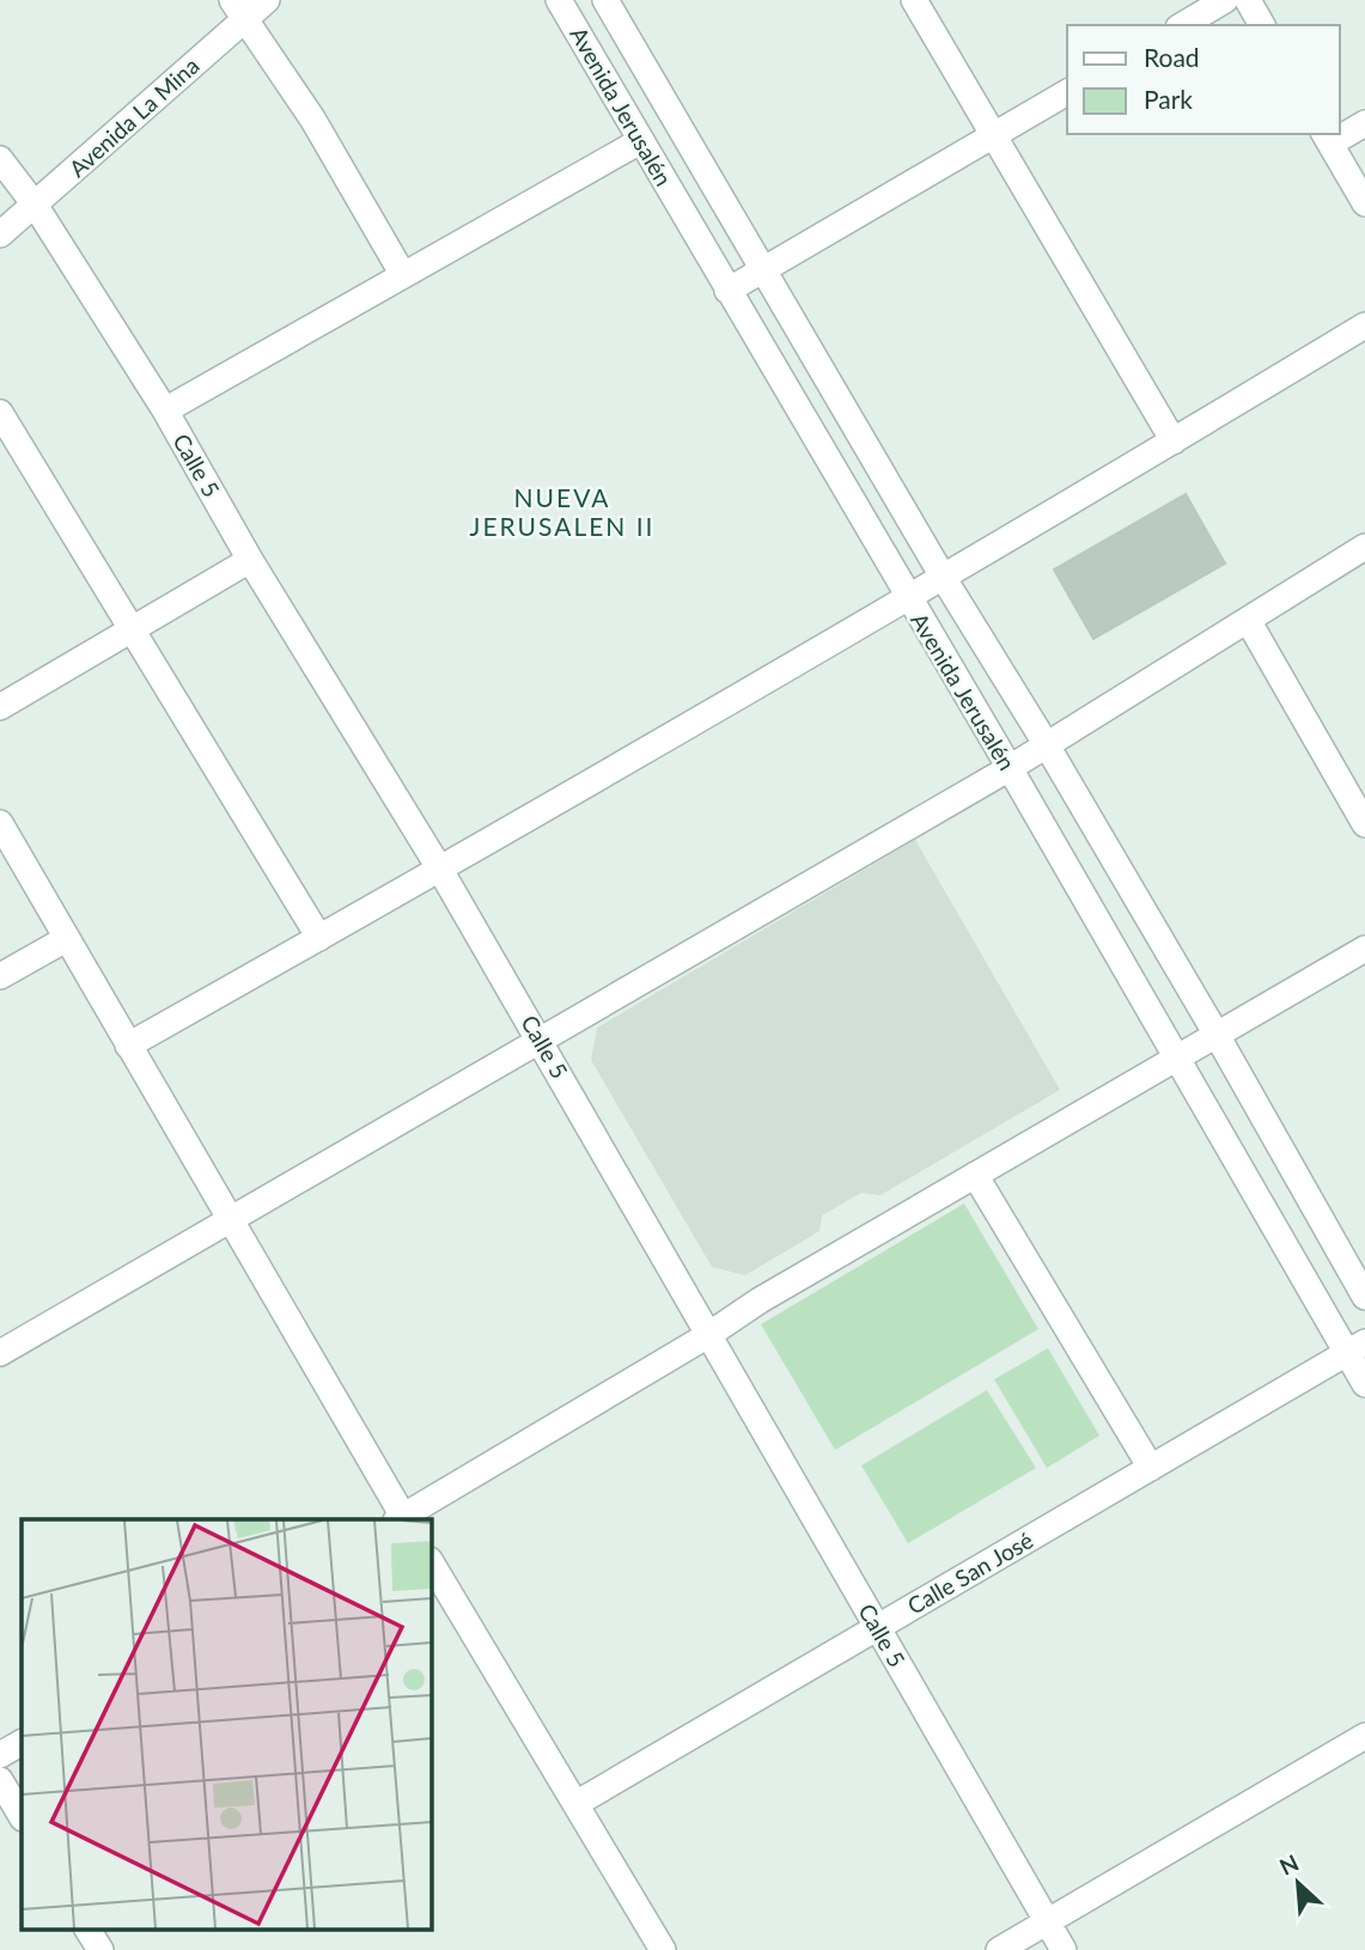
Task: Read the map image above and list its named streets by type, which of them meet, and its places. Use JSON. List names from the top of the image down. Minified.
{"streets":{"street":["Avenida Jerusalén","Avenida La Mina","Calle 5","Calle San José"]},"crossings":[["Avenida Jerusalén","Calle San José"],["Avenida La Mina","Calle 5"],["Calle 5","Calle San José"]],"districts":["NUEVA JERUSALEN II"],"legend":["Road","Park"],"north":"top left"}
